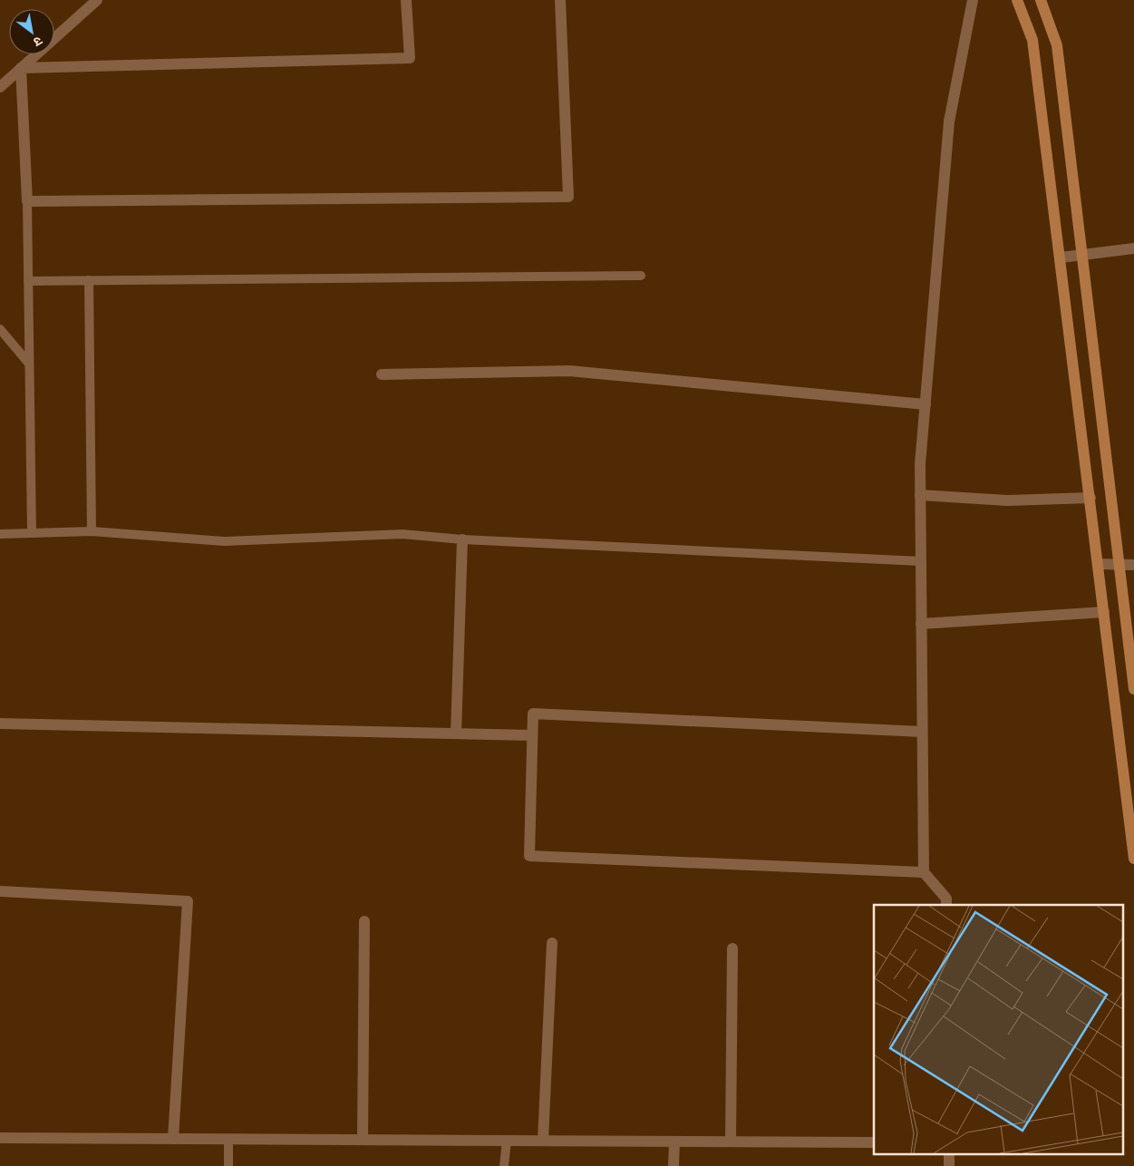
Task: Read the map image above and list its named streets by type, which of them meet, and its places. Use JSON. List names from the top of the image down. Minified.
{"north":"bottom right"}
